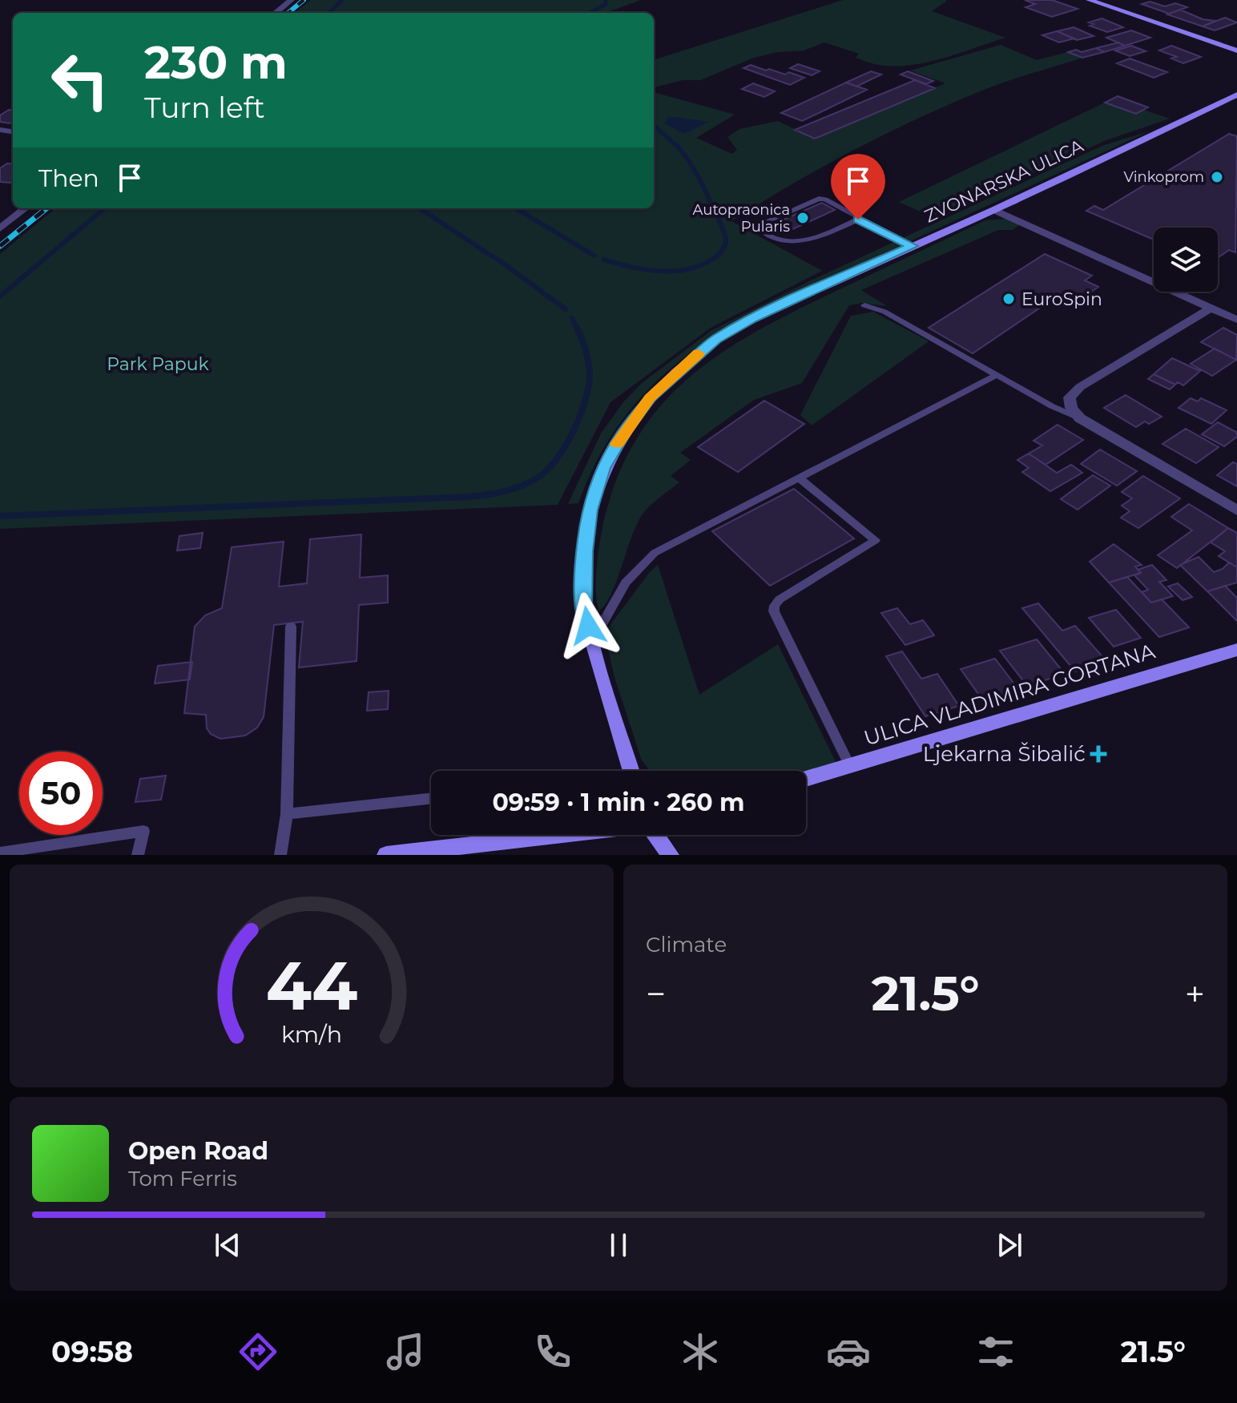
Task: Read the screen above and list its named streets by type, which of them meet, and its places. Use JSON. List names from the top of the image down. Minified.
{"streets":{"main road":["ZVONARSKA ULICA","ULICA VLADIMIRA GORTANA"]},"parks":["Park Papuk"],"places":{"other":["Vinkoprom","Autopraonica Pularis","EuroSpin"],"health":["Ljekarna Šibalić"]},"page":{"turn":["230 m","Turn left"],"then":"Then","limit":"50","trip":"09:59 · 1 min · 260 m","tile":"Climate","heat":["−","21.5°","+"],"song":["Open Road","Tom Ferris"],"tabs":["09:58","21.5°"],"gauge":["44","km/h"]}}
